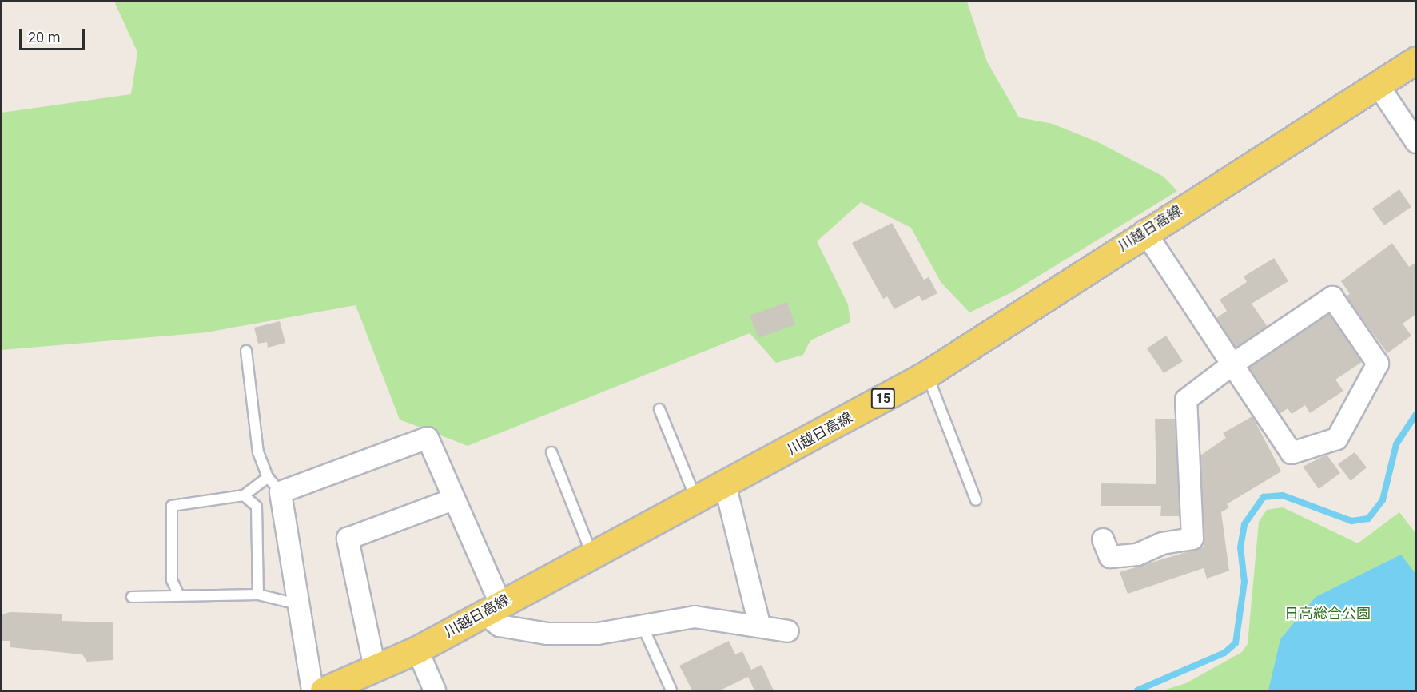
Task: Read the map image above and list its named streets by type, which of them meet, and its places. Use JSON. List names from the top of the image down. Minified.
{"streets":{"main road":["川越日高線","15"]},"parks":["日高総合公園"],"scale_bar":"20 m"}
